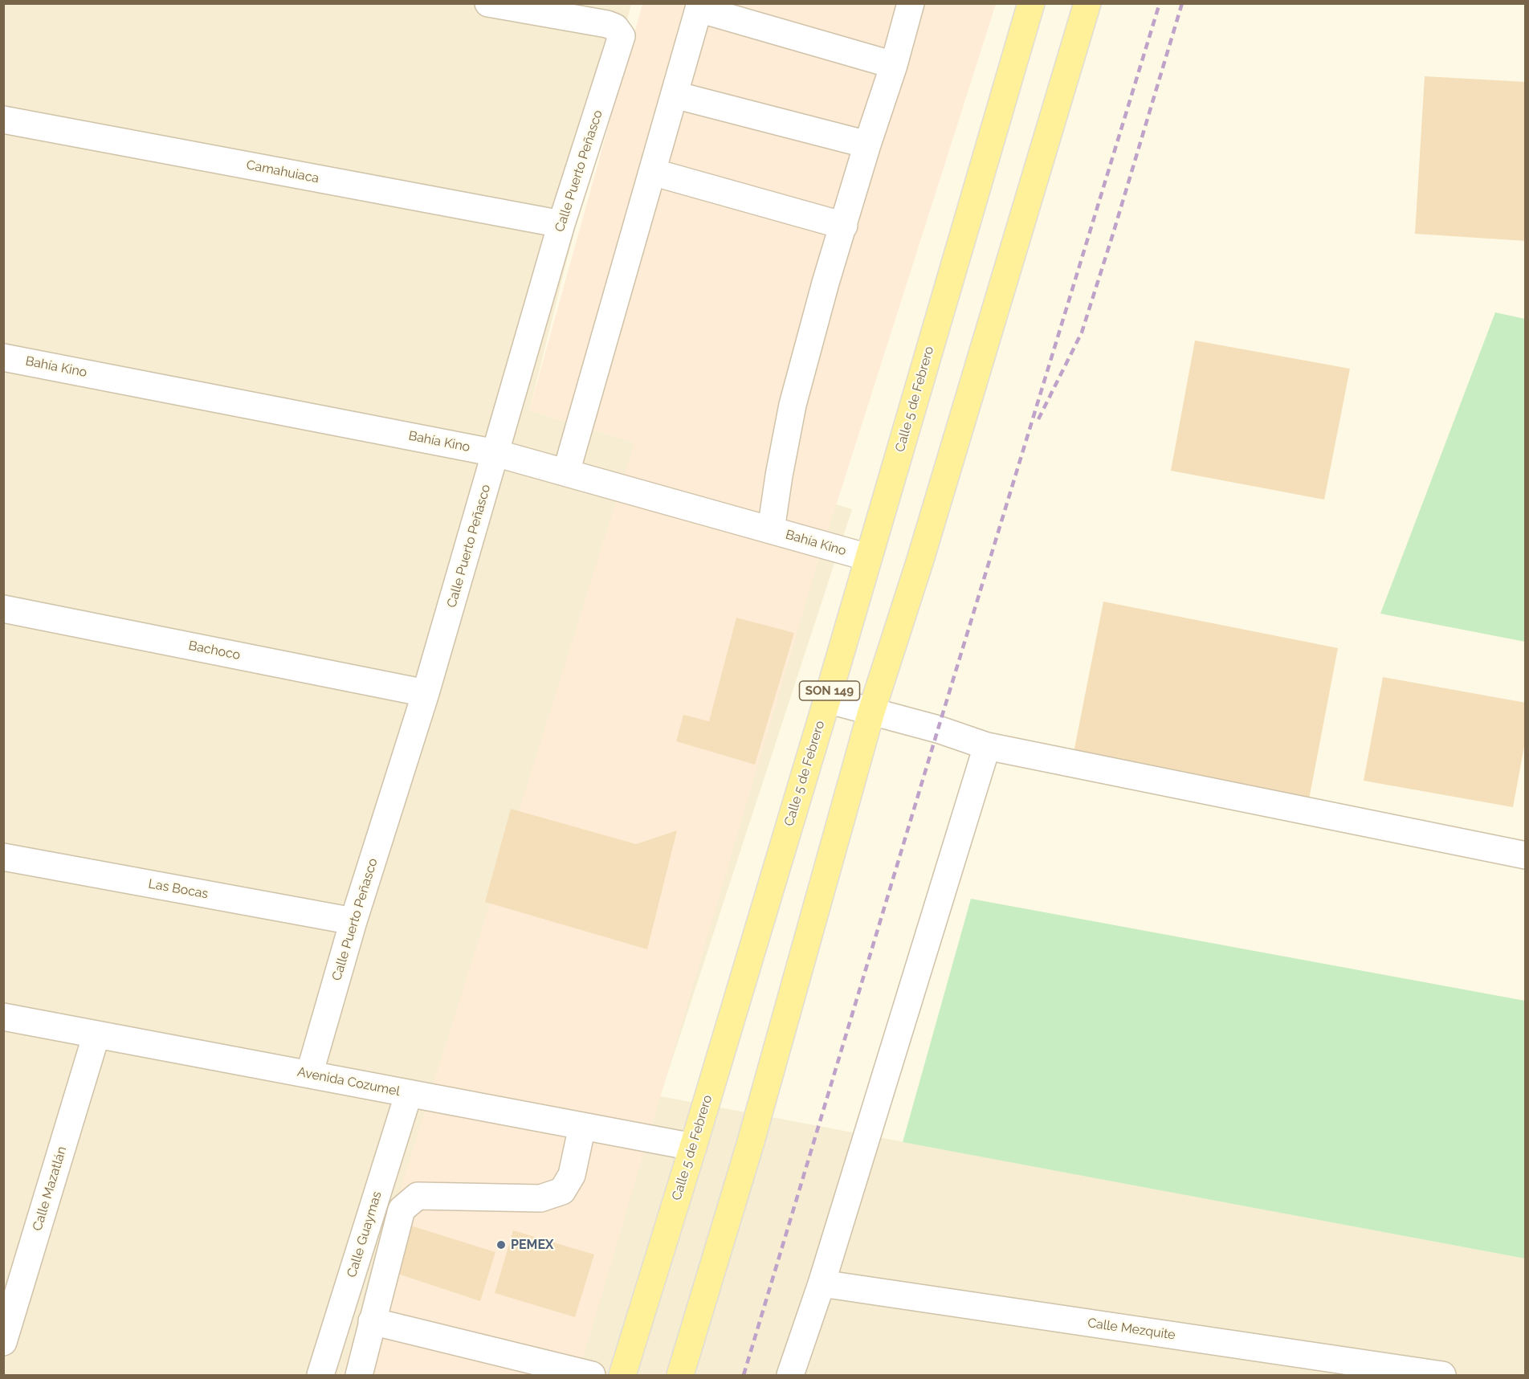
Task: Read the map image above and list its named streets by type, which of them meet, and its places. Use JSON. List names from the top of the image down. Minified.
{"streets":{"main road":["Calle 5 de Febrero","SON 149"],"street":["Calle Puerto Peñasco","Camahuiaca","Bahía Kino","Bachoco","Las Bocas","Avenida Cozumel","Calle Mazatlán","Calle Guaymas","Calle Mezquite"]},"crossings":[["Calle Puerto Peñasco","Camahuiaca"],["Calle Puerto Peñasco","Bahía Kino"],["Calle Puerto Peñasco","Bachoco"],["Calle Puerto Peñasco","Las Bocas"],["Calle Puerto Peñasco","Avenida Cozumel"],["Bahía Kino","Calle 5 de Febrero"],["Calle 5 de Febrero","Avenida Cozumel"],["Avenida Cozumel","Calle Mazatlán"],["Avenida Cozumel","Calle Guaymas"]],"places":["PEMEX"]}
